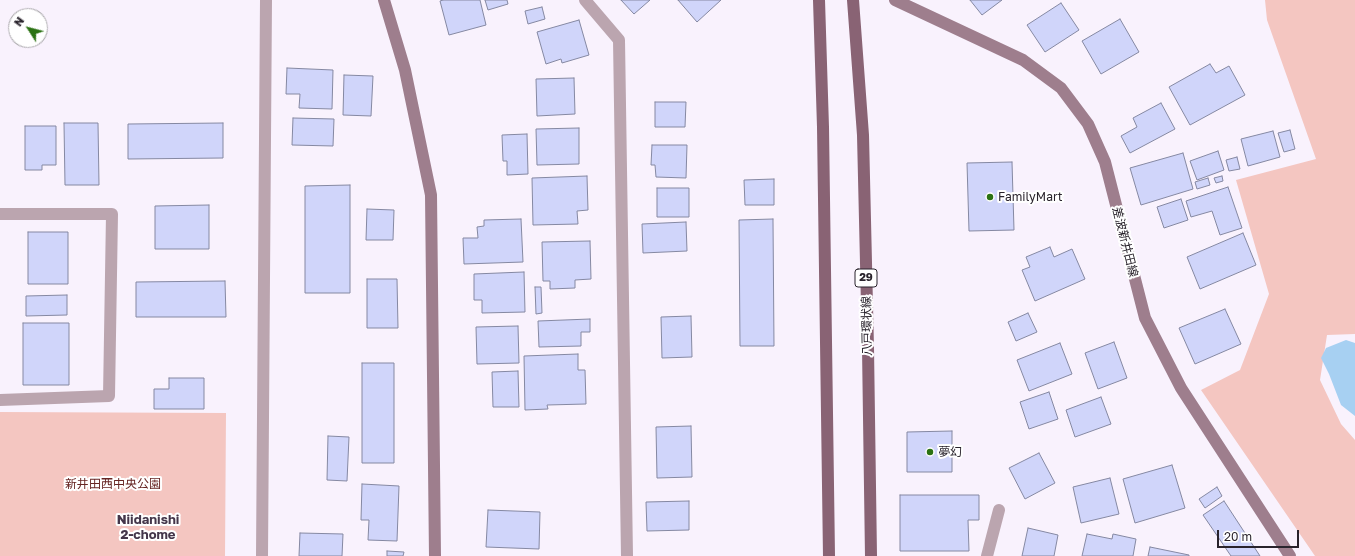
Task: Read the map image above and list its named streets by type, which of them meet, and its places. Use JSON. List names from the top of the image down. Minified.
{"streets":{"main road":["差波新井田線","29","八戸環状線"]},"districts":["Niidanishi 2-chome"],"parks":["新井田西中央公園"],"places":["FamilyMart","夢幻"],"scale_bar":"20 m","north":"top left"}
